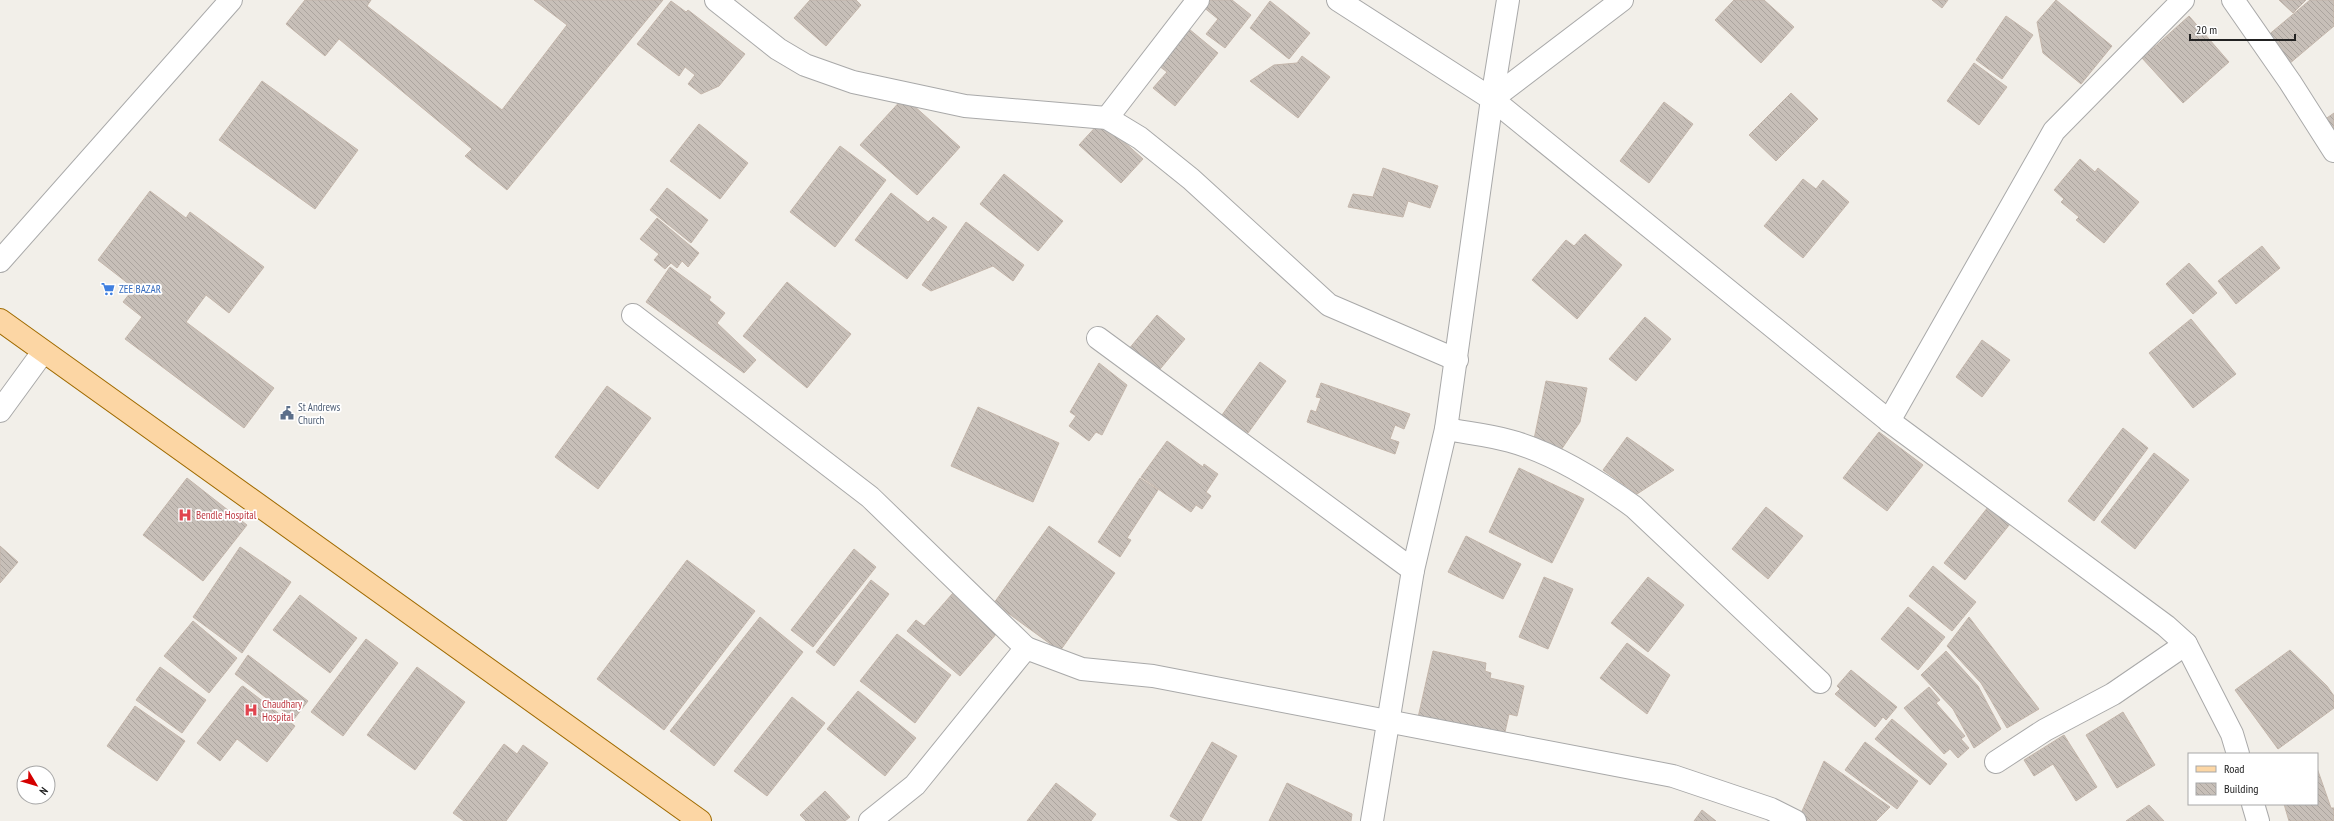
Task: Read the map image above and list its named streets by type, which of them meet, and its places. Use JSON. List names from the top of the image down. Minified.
{"places":{"supermarket":["ZEE BAZAR"],"public building":["St Andrews Church"],"hospital":["Bendle Hospital","Chaudhary Hospital"]},"legend":["Road","Building"],"scale_bar":"20 m","north":"bottom right"}
